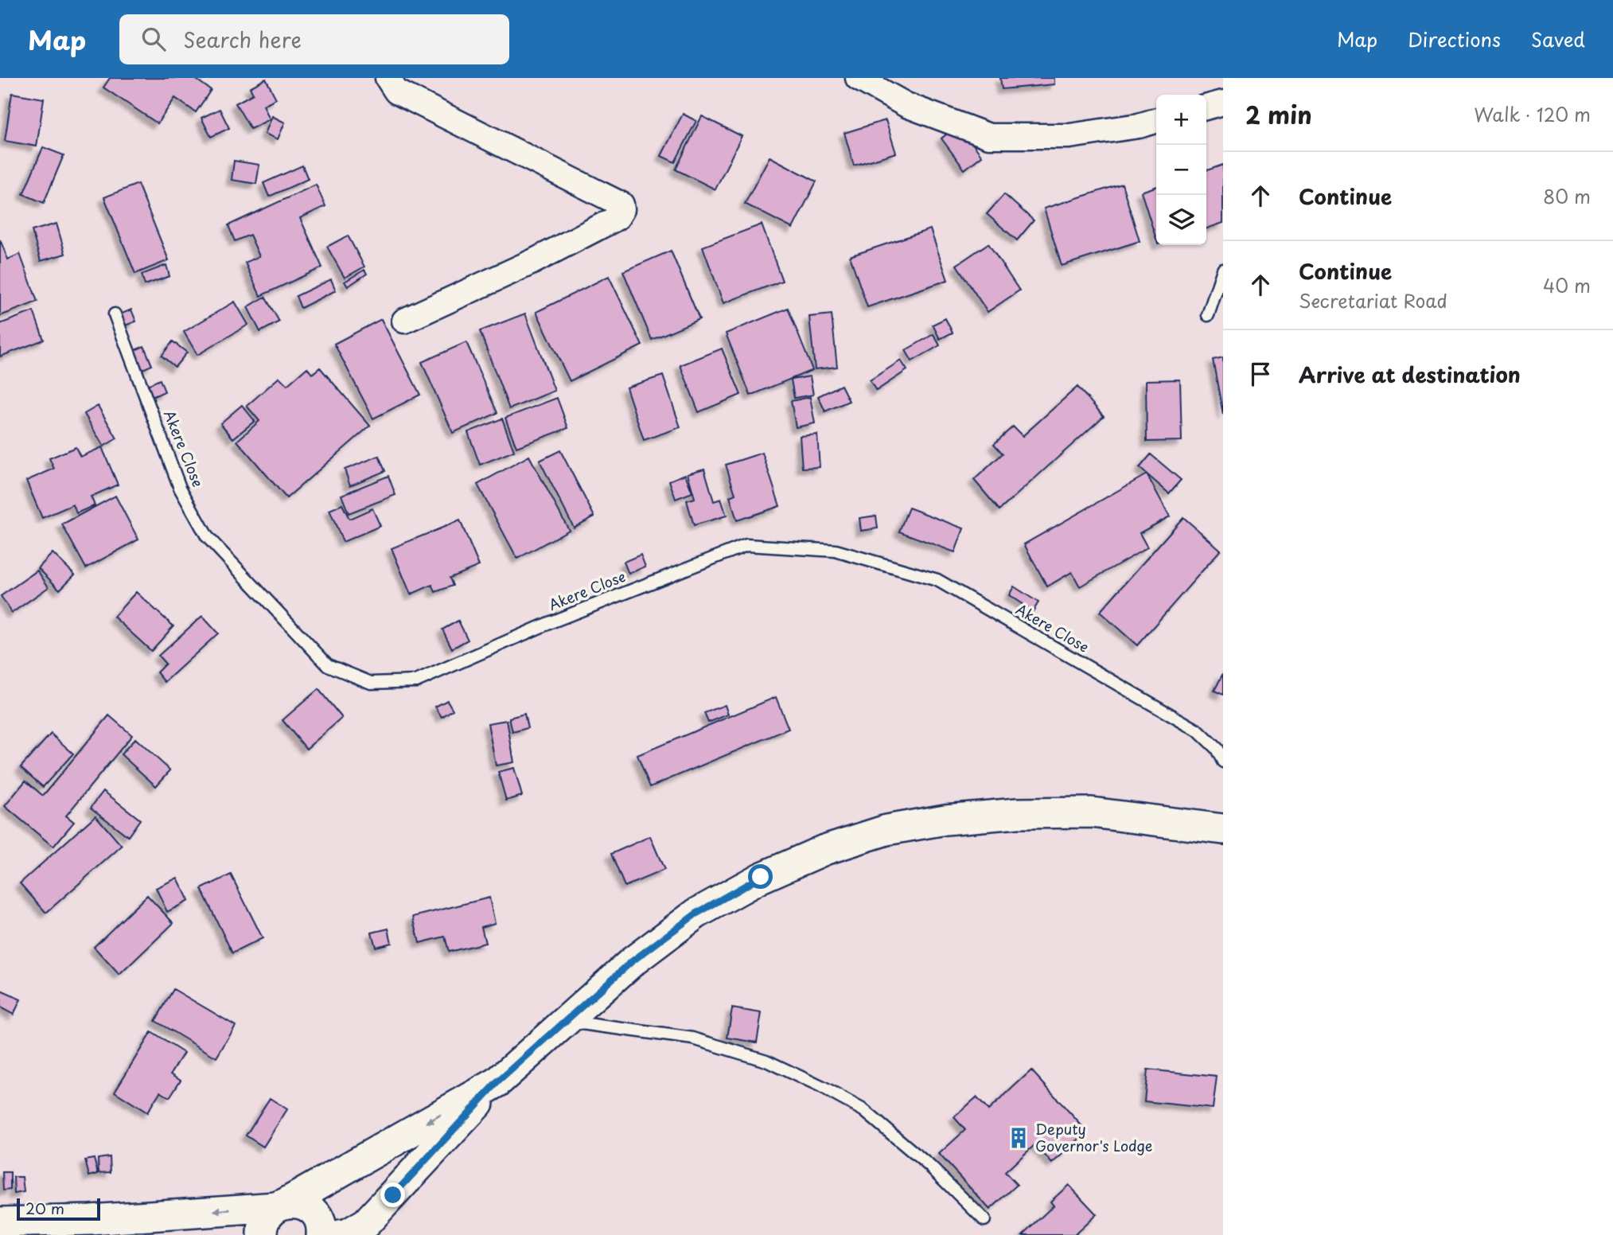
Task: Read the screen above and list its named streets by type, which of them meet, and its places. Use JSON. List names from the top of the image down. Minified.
{"streets":{"lane":["Akere Close"]},"places":{"building":["Deputy Governor's Lodge"]},"scale_bar":"20 m","page":{"header":"Map","search":"Search here","nav":["Map","Directions","Saved"],"heading":["2 min","Walk · 120 m"],"map_buttons":["+","−"],"list":[["Continue","80 m"],["Continue","Secretariat Road","40 m"],"Arrive at destination"],"scale":"20 m"}}
